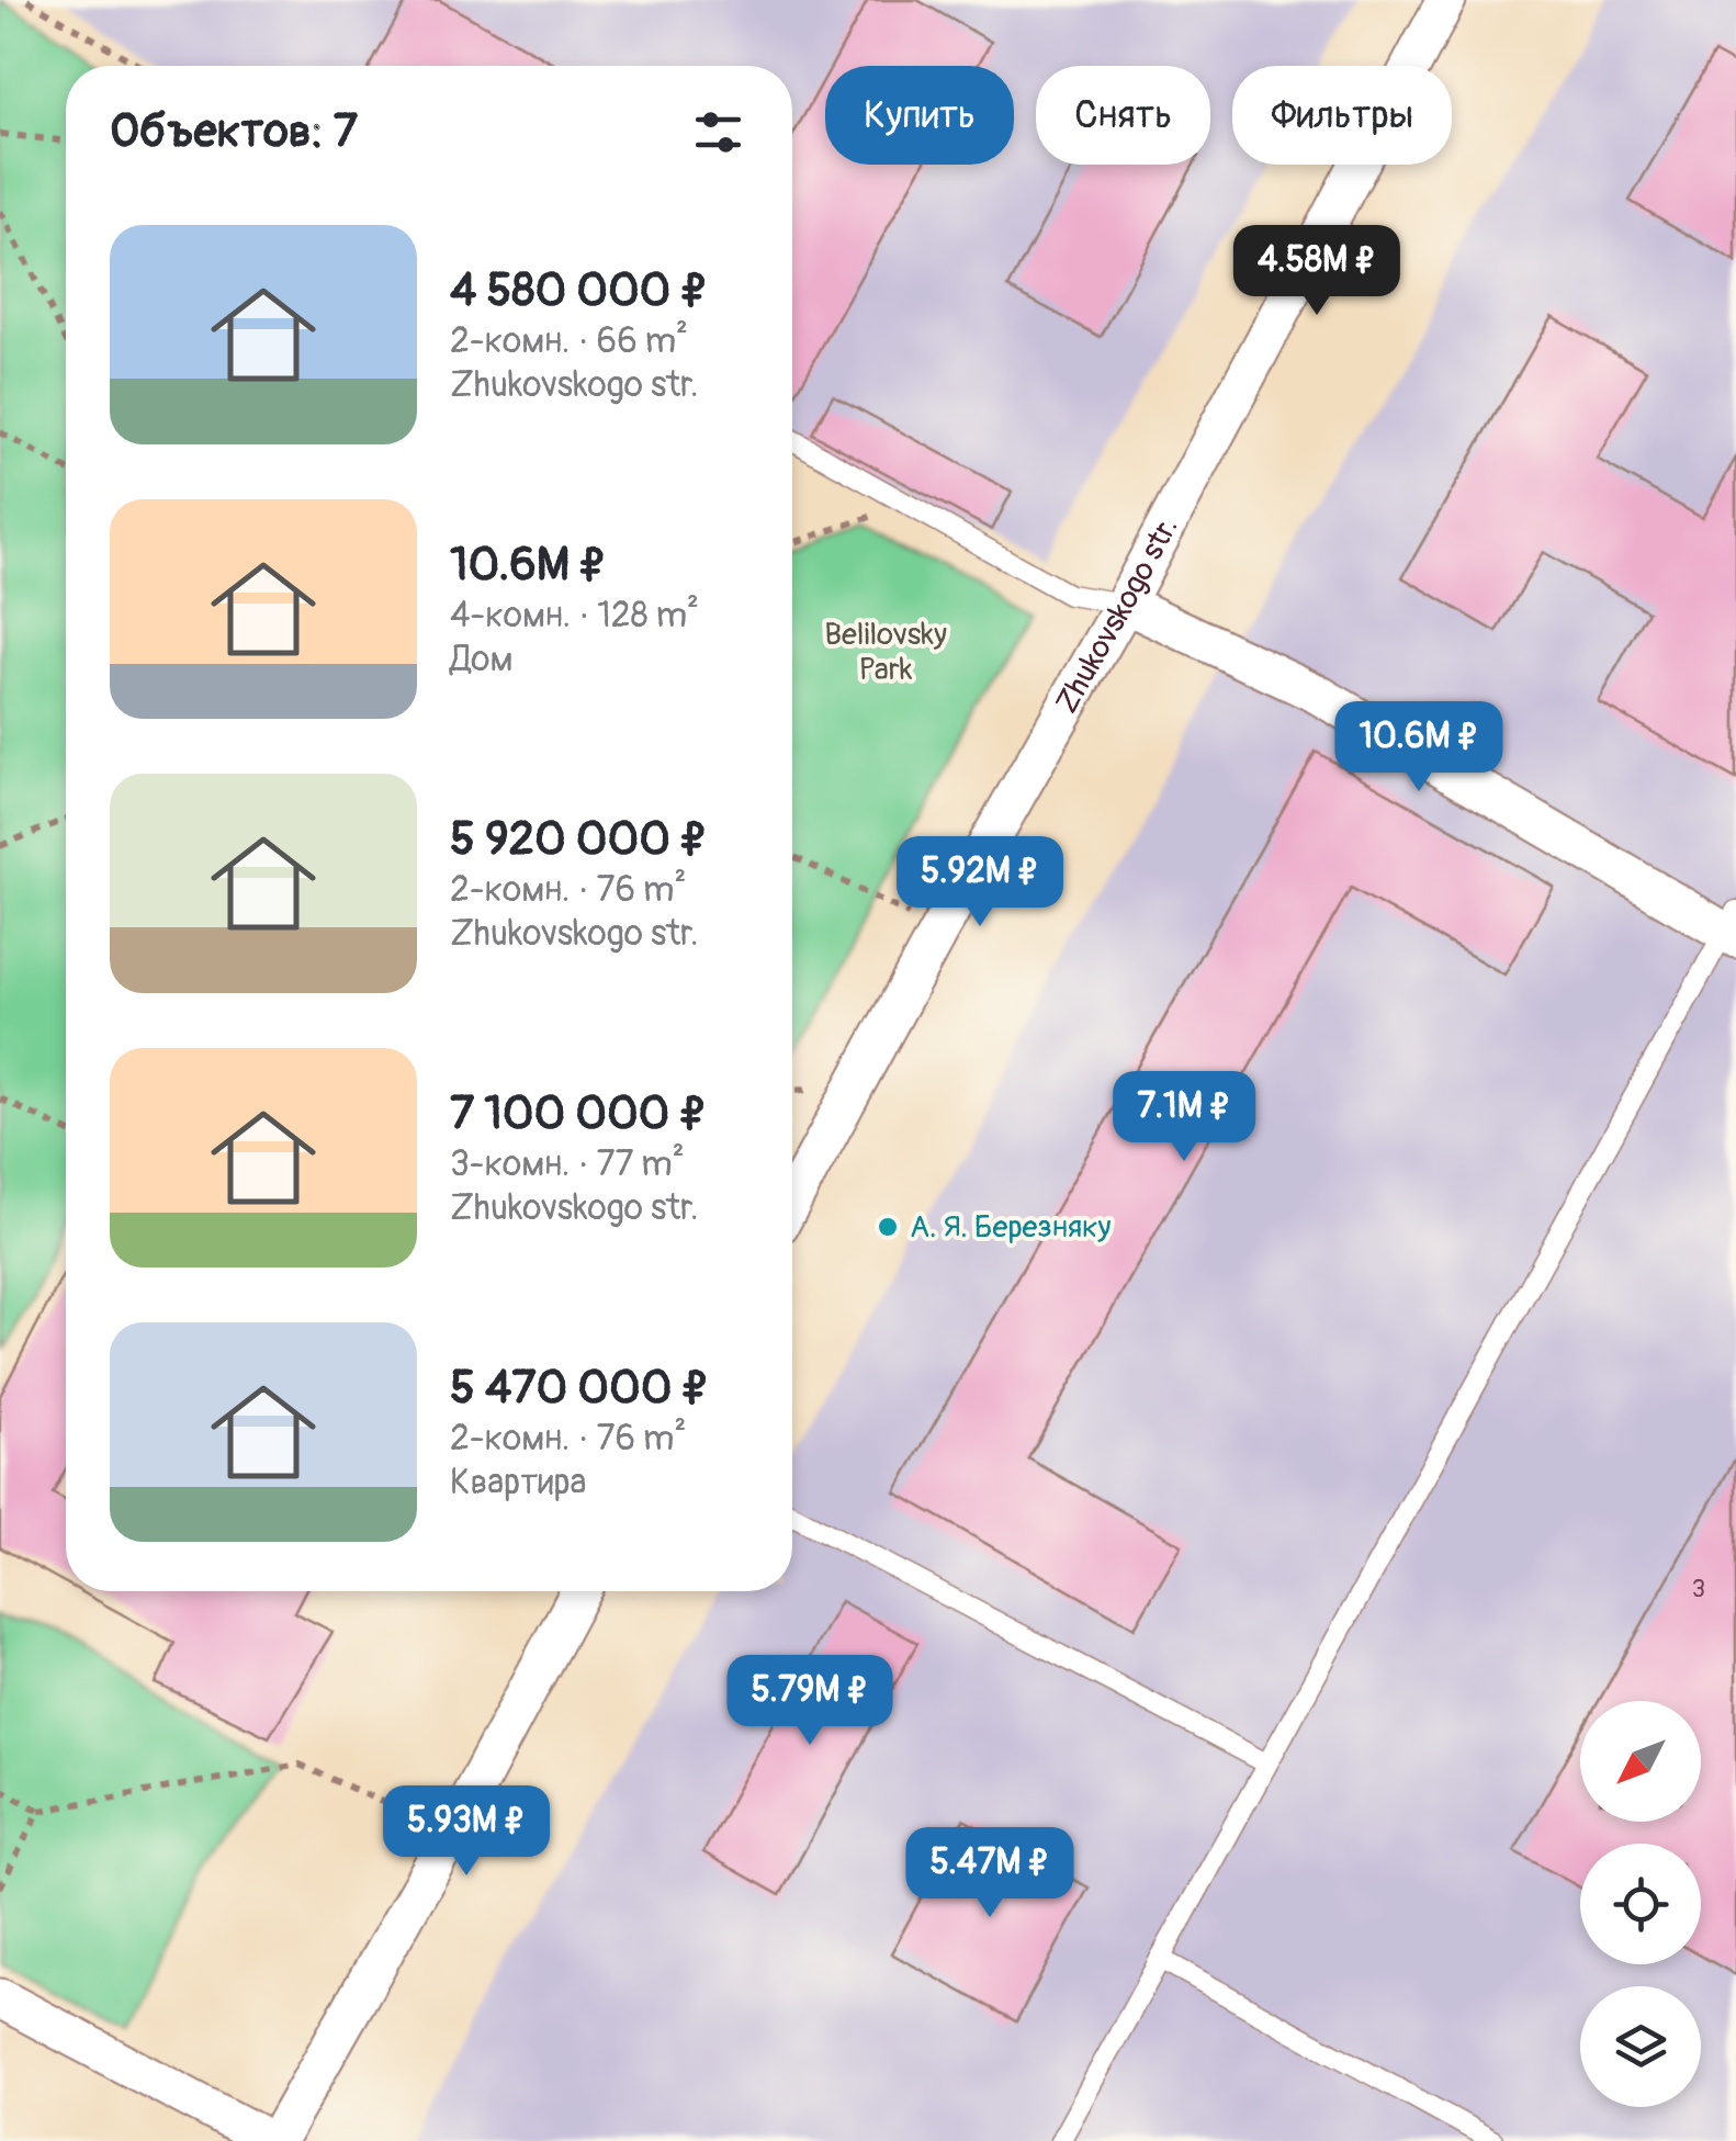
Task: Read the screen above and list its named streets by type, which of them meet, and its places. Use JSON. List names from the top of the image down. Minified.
{"streets":{"street":["Zhukovskogo str."]},"parks":["Belilovsky Park"],"places":["А. Я. Березняку"],"house_numbers":["3"],"north":"bottom left","page":{"chip":["Купить","Снять","Фильтры"],"heading":"Объектов: 7","list":[{"name":"4 580 000 ₽","note":"2-комн. · 66 m² · Zhukovskogo str."},{"name":"10.6M ₽","note":"4-комн. · 128 m² · Дом"},{"name":"5 920 000 ₽","note":"2-комн. · 76 m² · Zhukovskogo str."},{"name":"7 100 000 ₽","note":"3-комн. · 77 m² · Zhukovskogo str."},{"name":"5 470 000 ₽","note":"2-комн. · 76 m² · Квартира"}],"price":["4.58M ₽","10.6M ₽","5.92M ₽","7.1M ₽","5.79M ₽","5.93M ₽","5.47M ₽"]}}
